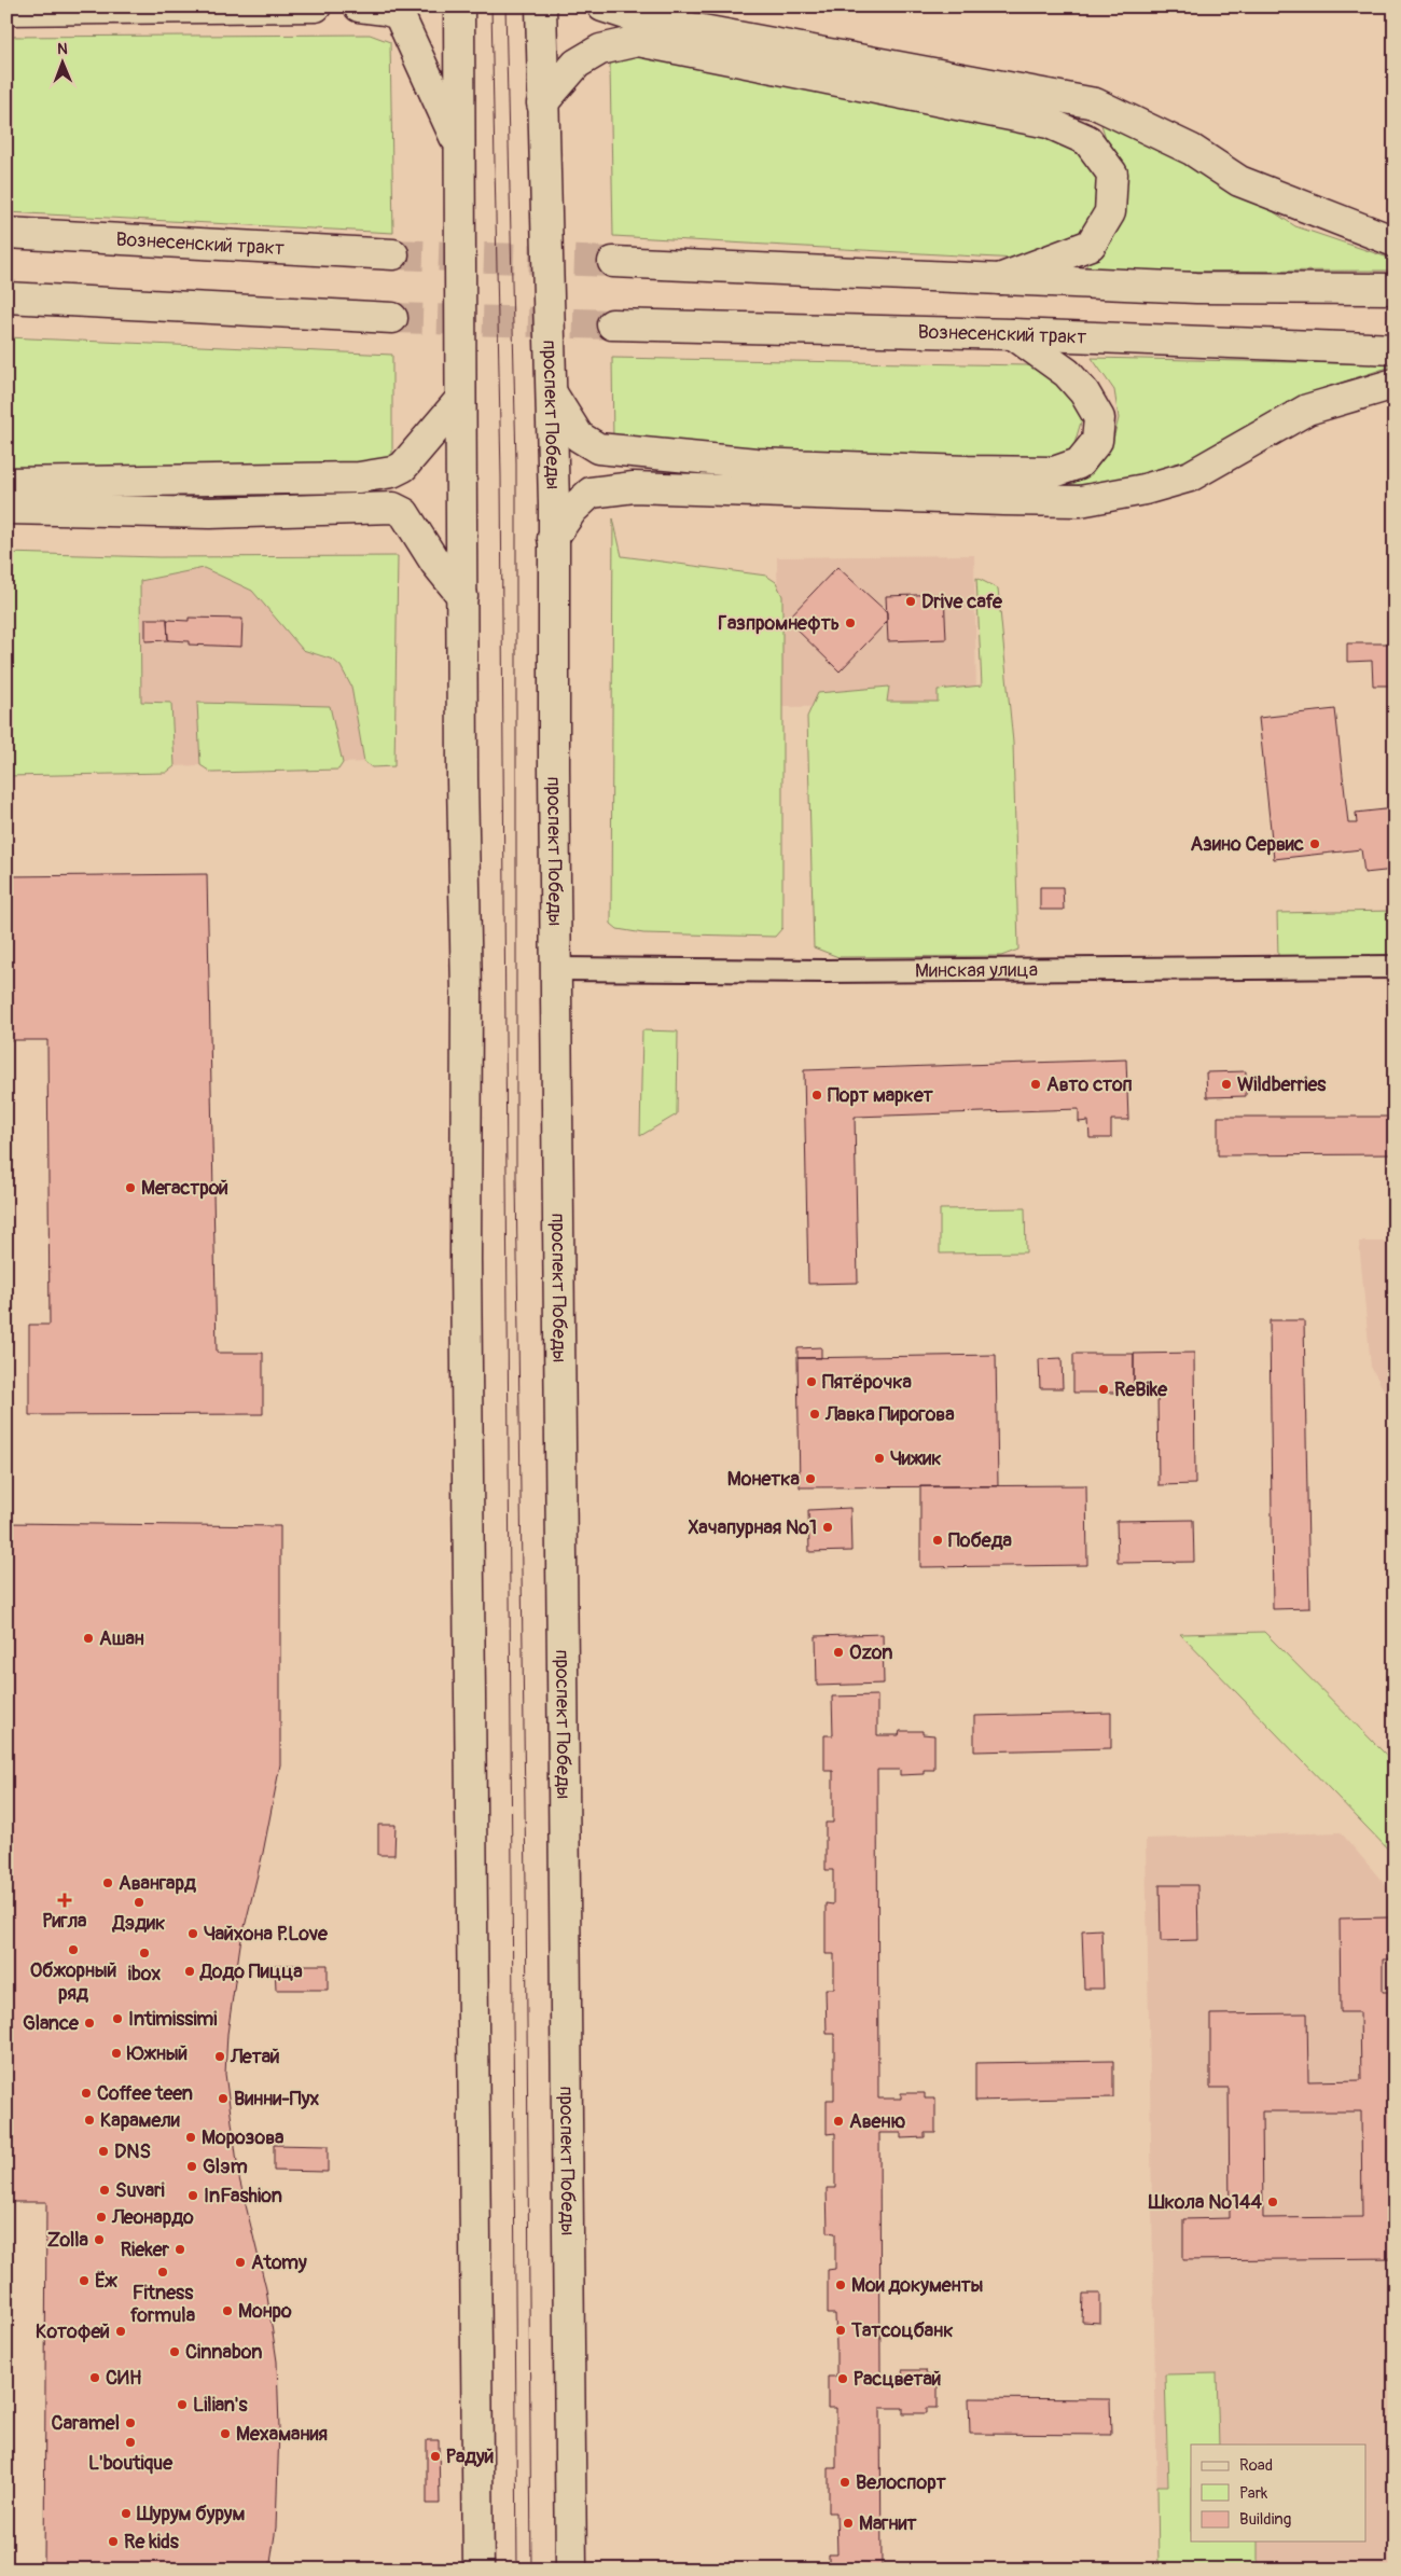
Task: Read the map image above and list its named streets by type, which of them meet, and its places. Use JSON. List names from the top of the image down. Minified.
{"streets":{"main road":["Вознесенский тракт","проспект Победы"],"street":["Минская улица"]},"crossings":[["проспект Победы","Минская улица"]],"places":{"other":["Drive cafe","Газпромнефть","Азино Сервис","Авто стоп","Wildberries","Порт маркет","Мегастрой","Пятёрочка","ReBike","Лавка Пирогова","Чижик","Монетка","Хачапурная №1","Победа","Ашан","Ozon","Авангард","Дэдик","Чайхона P.Love","Обжорный ряд","ibox","Додо Пицца","Intimissimi","Glance","Южный","Летай","Coffee teen","Винни-Пух","Карамели","Авеню","Морозова","DNS","Glэm","Suvari","InFashion","Школа №144","Леонардо","Zolla","Rieker","Atomy","Fitness formula","Ёж","Мои документы","Монро","Татсоцбанк","Котофей","Cinnabon","СИН","Расцветай","Lilian's","Caramel","Мехамания","L'boutique","Радуй","Велоспорт","Шурум бурум","Магнит","Re kids"],"health":["Ригла"]},"legend":["Road","Park","Building"],"north":"top"}
